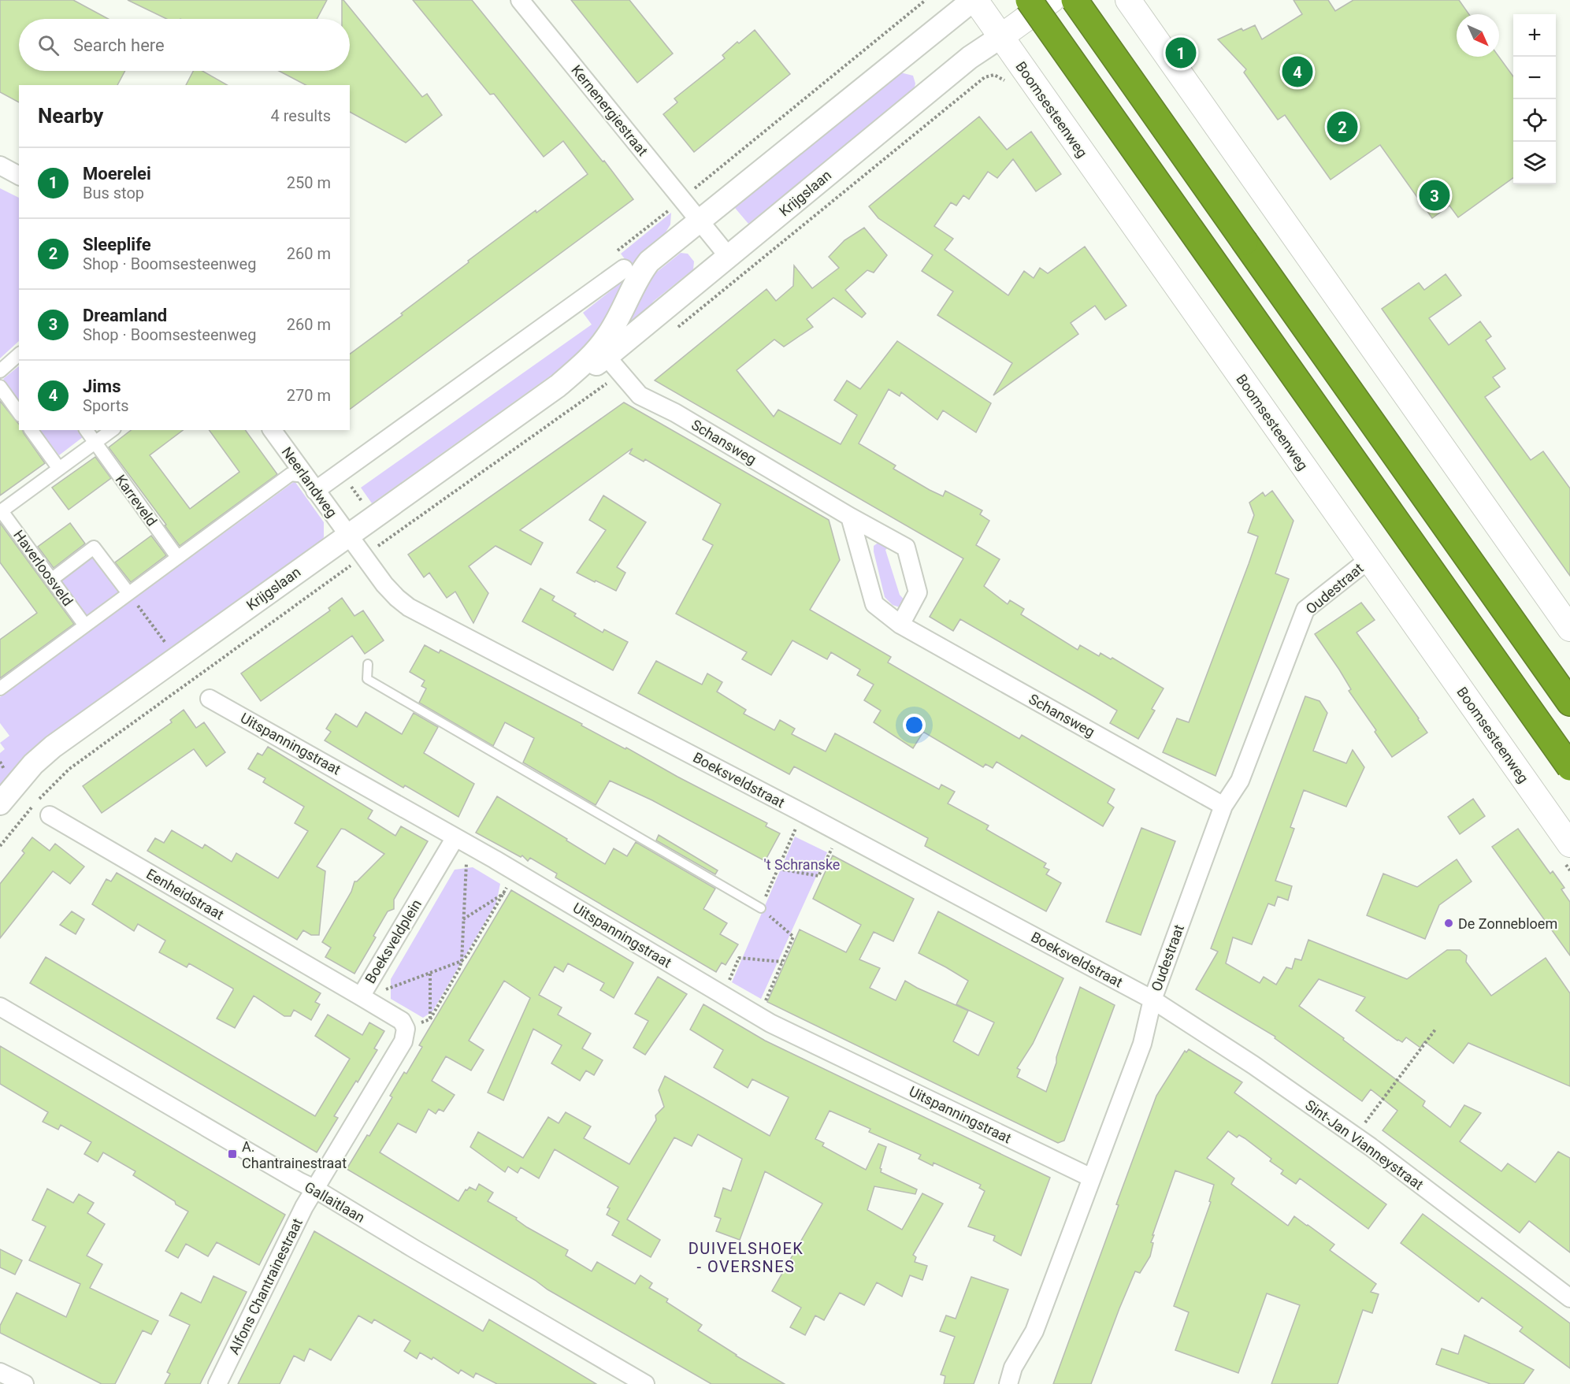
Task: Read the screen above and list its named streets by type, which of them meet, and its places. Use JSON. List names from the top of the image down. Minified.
{"streets":{"main road":["Boomsesteenweg","Krijgslaan"],"street":["Kernenergiestraat","Schansweg","Neerlandweg","Karreveld","Haverloosveld","Oudestraat","Uitspanningstraat","Boeksveldstraat","Eenheidstraat","Boeksveldplein","Sint-Jan Vianneystraat","Gallaitlaan","Alfons Chantrainestraat"]},"crossings":[["Boomsesteenweg","Krijgslaan"],["Boomsesteenweg","Oudestraat"],["Kernenergiestraat","Krijgslaan"],["Krijgslaan","Schansweg"],["Krijgslaan","Neerlandweg"],["Krijgslaan","Boeksveldstraat"],["Schansweg","Oudestraat"],["Neerlandweg","Boeksveldstraat"],["Oudestraat","Uitspanningstraat"],["Oudestraat","Boeksveldstraat"],["Oudestraat","Sint-Jan Vianneystraat"],["Uitspanningstraat","Boeksveldplein"],["Boeksveldstraat","Sint-Jan Vianneystraat"],["Eenheidstraat","Boeksveldplein"],["Gallaitlaan","Alfons Chantrainestraat"]],"districts":["DUIVELSHOEK - OVERSNES"],"parks":["'t Schranske"],"places":{"other":["De Zonnebloem"],"transit":["A. Chantrainestraat"]},"north":"bottom right","page":{"map_buttons":["+","−"],"search":"Search here","pins":["1","4","2","3"],"heading":["Nearby","4 results"],"list":[{"mark":"1","name":"Moerelei","note":"Bus stop","value":"250 m"},{"mark":"2","name":"Sleeplife","note":"Shop · Boomsesteenweg","value":"260 m"},{"mark":"3","name":"Dreamland","note":"Shop · Boomsesteenweg","value":"260 m"},{"mark":"4","name":"Jims","note":"Sports","value":"270 m"}]}}
